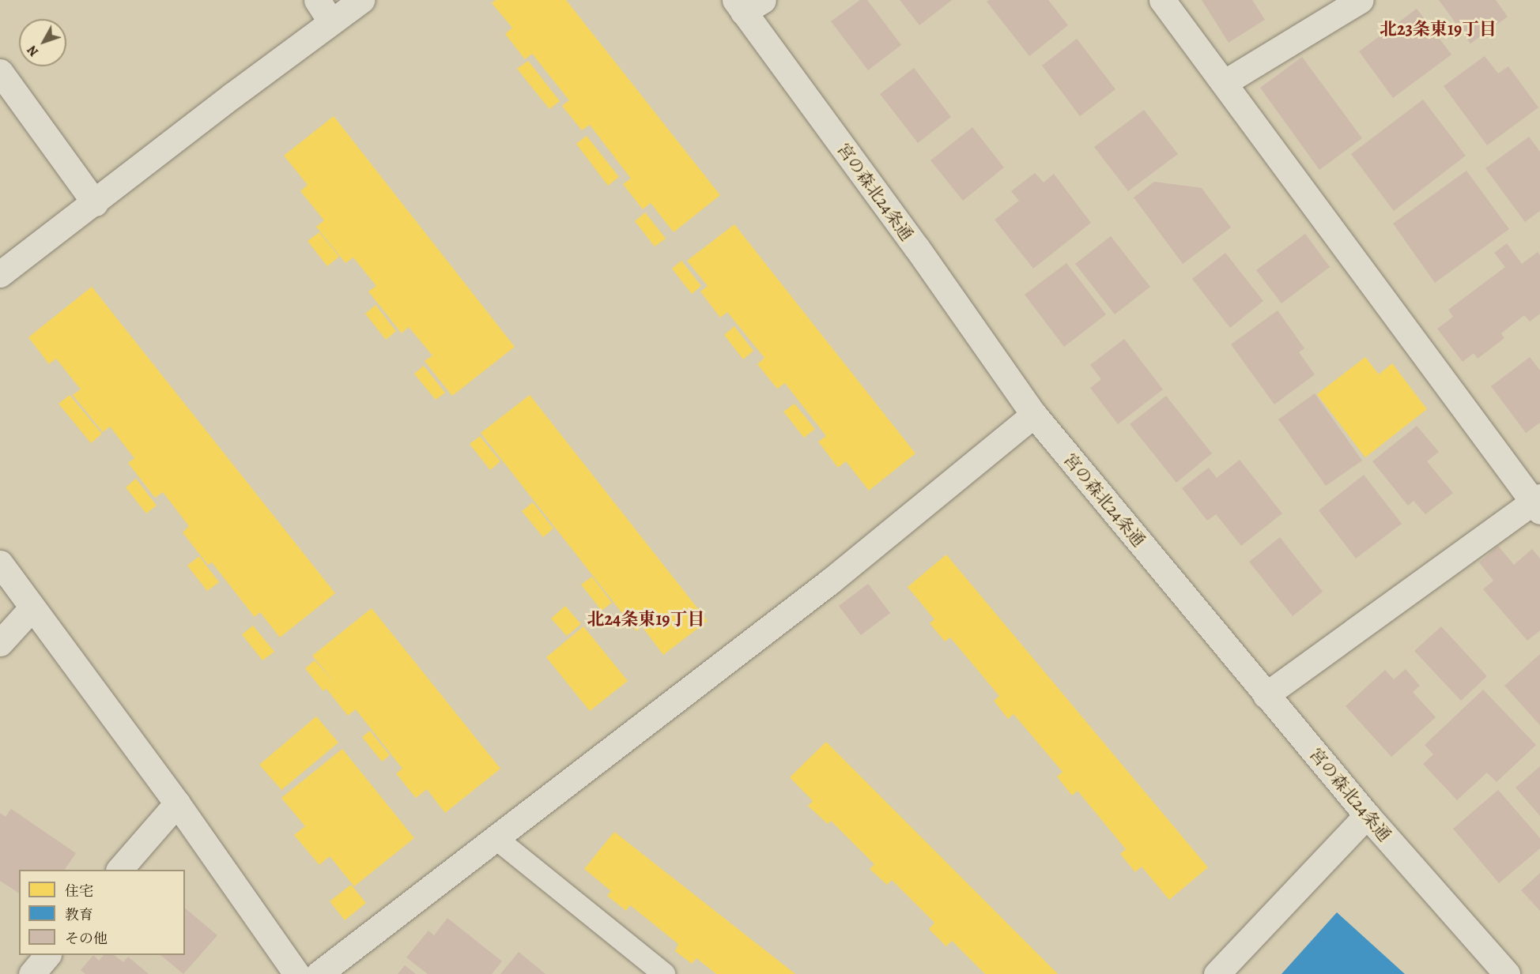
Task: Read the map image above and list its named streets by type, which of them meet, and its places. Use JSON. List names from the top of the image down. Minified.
{"streets":{"street":["宮の森北24条通"]},"districts":["北23条東19丁目","北24条東19丁目"],"legend":["住宅","教育","その他"],"north":"bottom left"}
